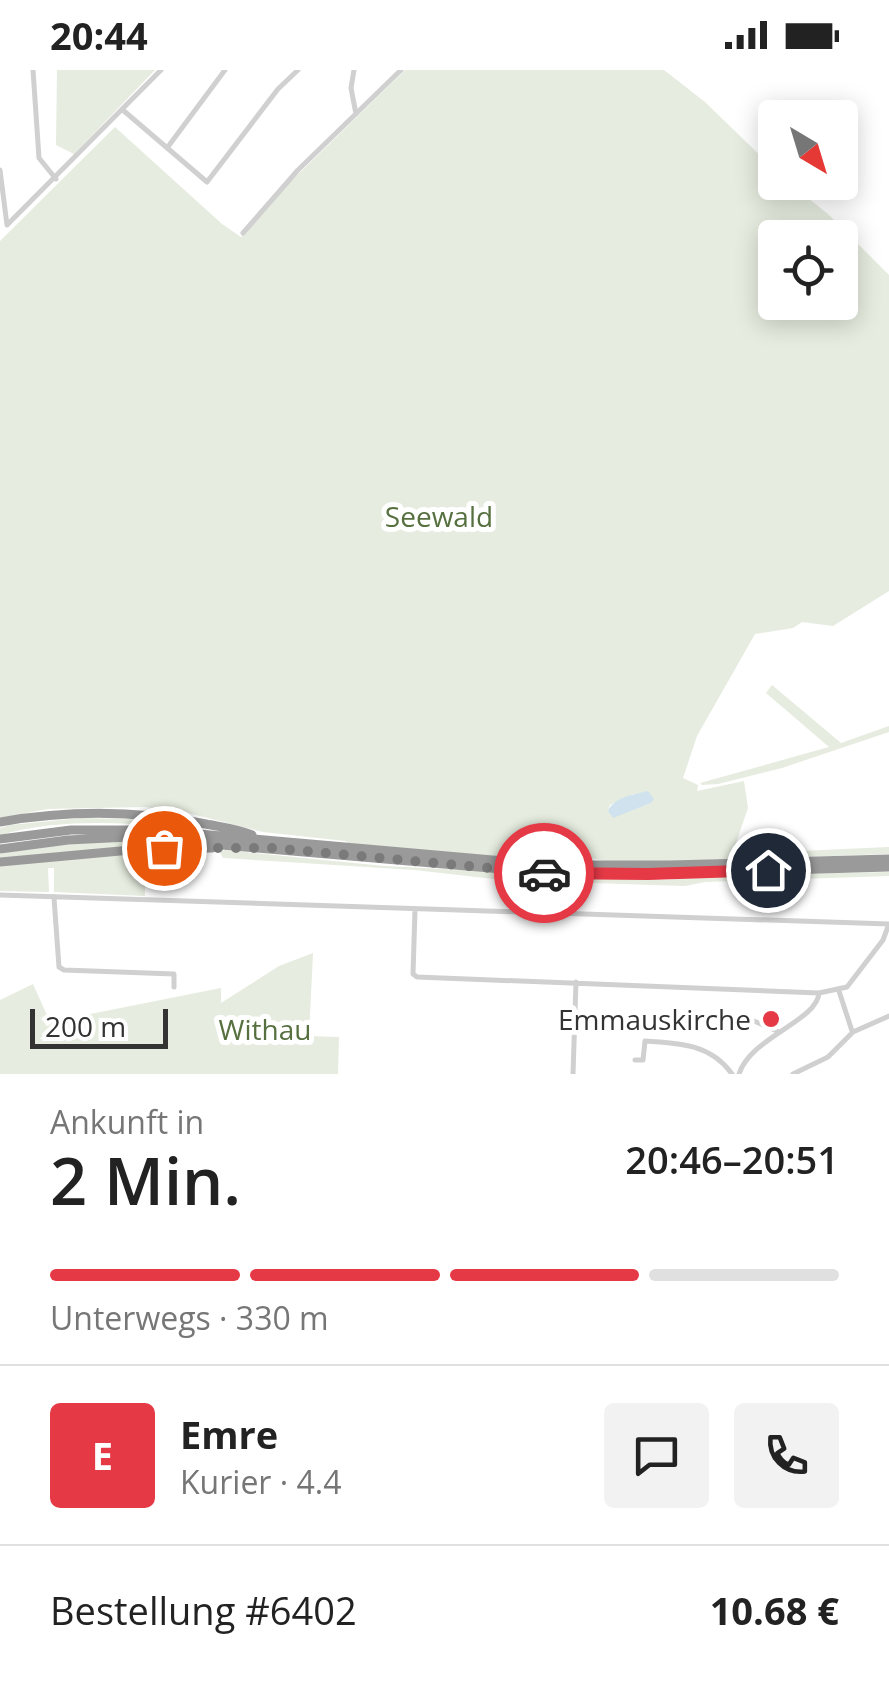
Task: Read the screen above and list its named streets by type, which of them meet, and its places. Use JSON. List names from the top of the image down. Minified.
{"parks":["Seewald","Withau"],"places":["Emmauskirche"],"scale_bar":"200 m","north":"bottom right","page":{"status":"20:44","scale":"200 m","heading":["2 Min.","Ankunft in","20:46–20:51"],"panel":["Emre","Kurier · 4.4","Bestellung #6402","10.68 €"],"bar":"Unterwegs · 330 m","round":"E"}}
